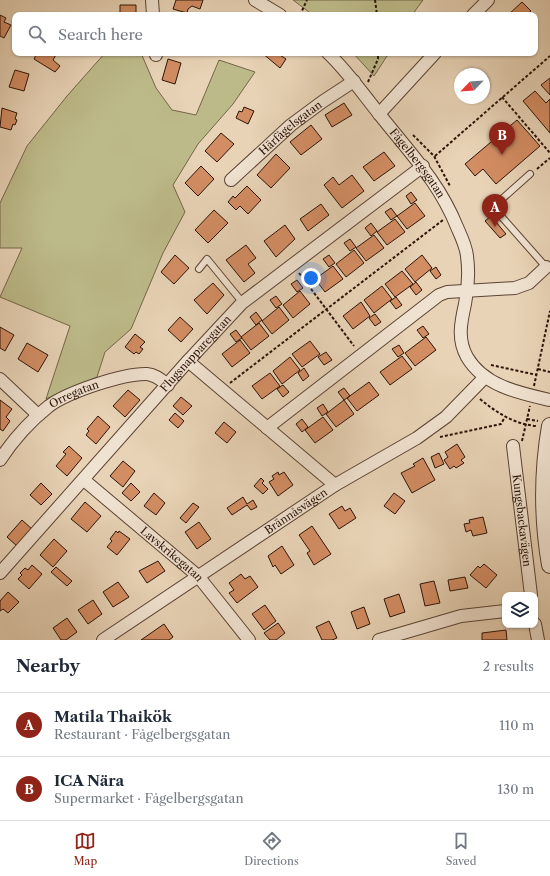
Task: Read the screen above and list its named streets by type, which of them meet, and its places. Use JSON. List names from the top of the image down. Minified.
{"streets":{"street":["Härfågelsgatan","Fågelbergsgatan","Flugsnapparegatan","Orregatan","Brännåsvägen","Kungsbackavägen","Lavskrikegatan"]},"crossings":[["Härfågelsgatan","Fågelbergsgatan"],["Fågelbergsgatan","Flugsnapparegatan"],["Fågelbergsgatan","Brännåsvägen"],["Flugsnapparegatan","Orregatan"],["Flugsnapparegatan","Lavskrikegatan"],["Brännåsvägen","Lavskrikegatan"]],"north":"bottom left","page":{"search":"Search here","pins":["B","A"],"heading":["Nearby","2 results"],"list":[{"mark":"A","name":"Matila Thaikök","note":"Restaurant · Fågelbergsgatan","value":"110 m"},{"mark":"B","name":"ICA Nära","note":"Supermarket · Fågelbergsgatan","value":"130 m"}],"nav":["Map","Directions","Saved"]}}
